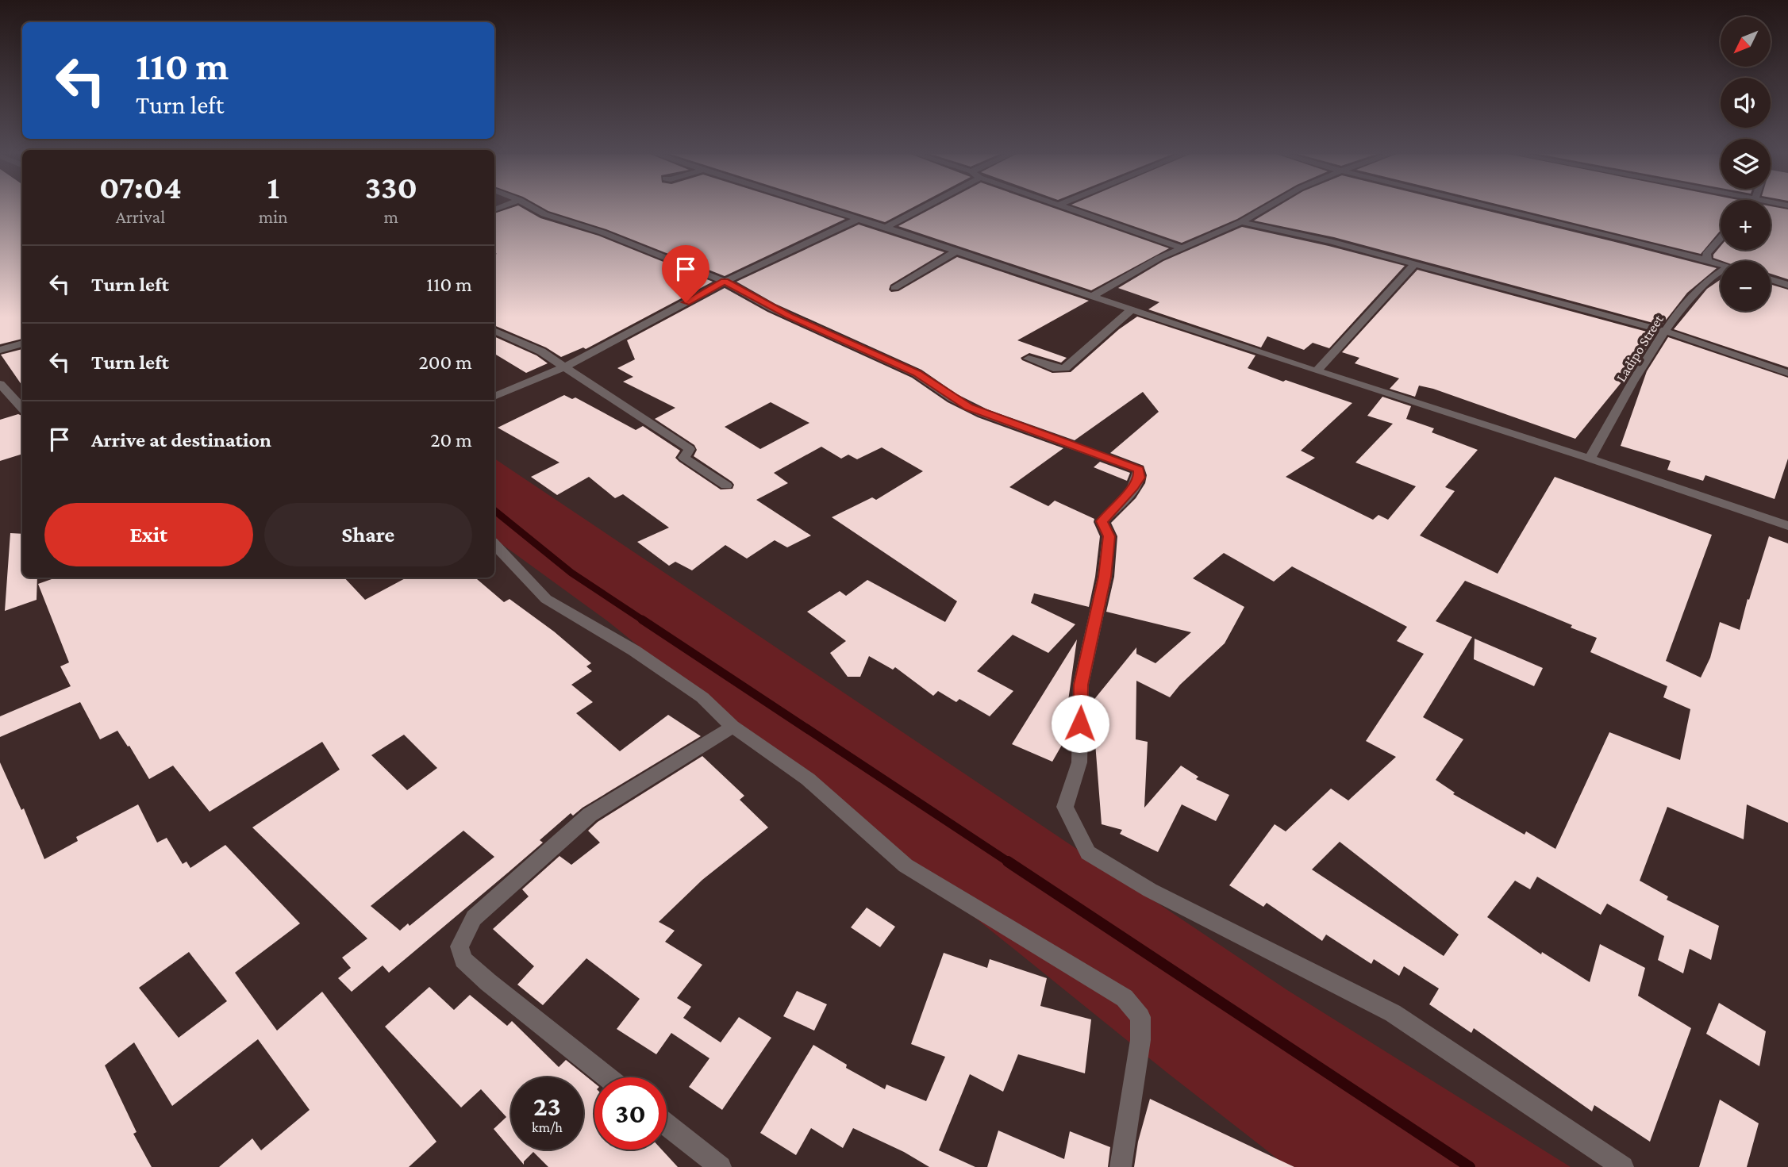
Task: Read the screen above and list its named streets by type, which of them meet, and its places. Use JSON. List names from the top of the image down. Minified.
{"streets":{"street":["Ladipo Street"]},"north":"bottom left","page":{"map_buttons":["+","−"],"turn":["110 m","Turn left"],"eta":["07:04","Arrival","1","min","330","m"],"list":[{"name":"Turn left","value":"110 m"},{"name":"Turn left","value":"200 m"},{"name":"Arrive at destination","value":"20 m"}],"buttons":["Exit","Share"],"speed":"23 km/h","limit":"30"}}
